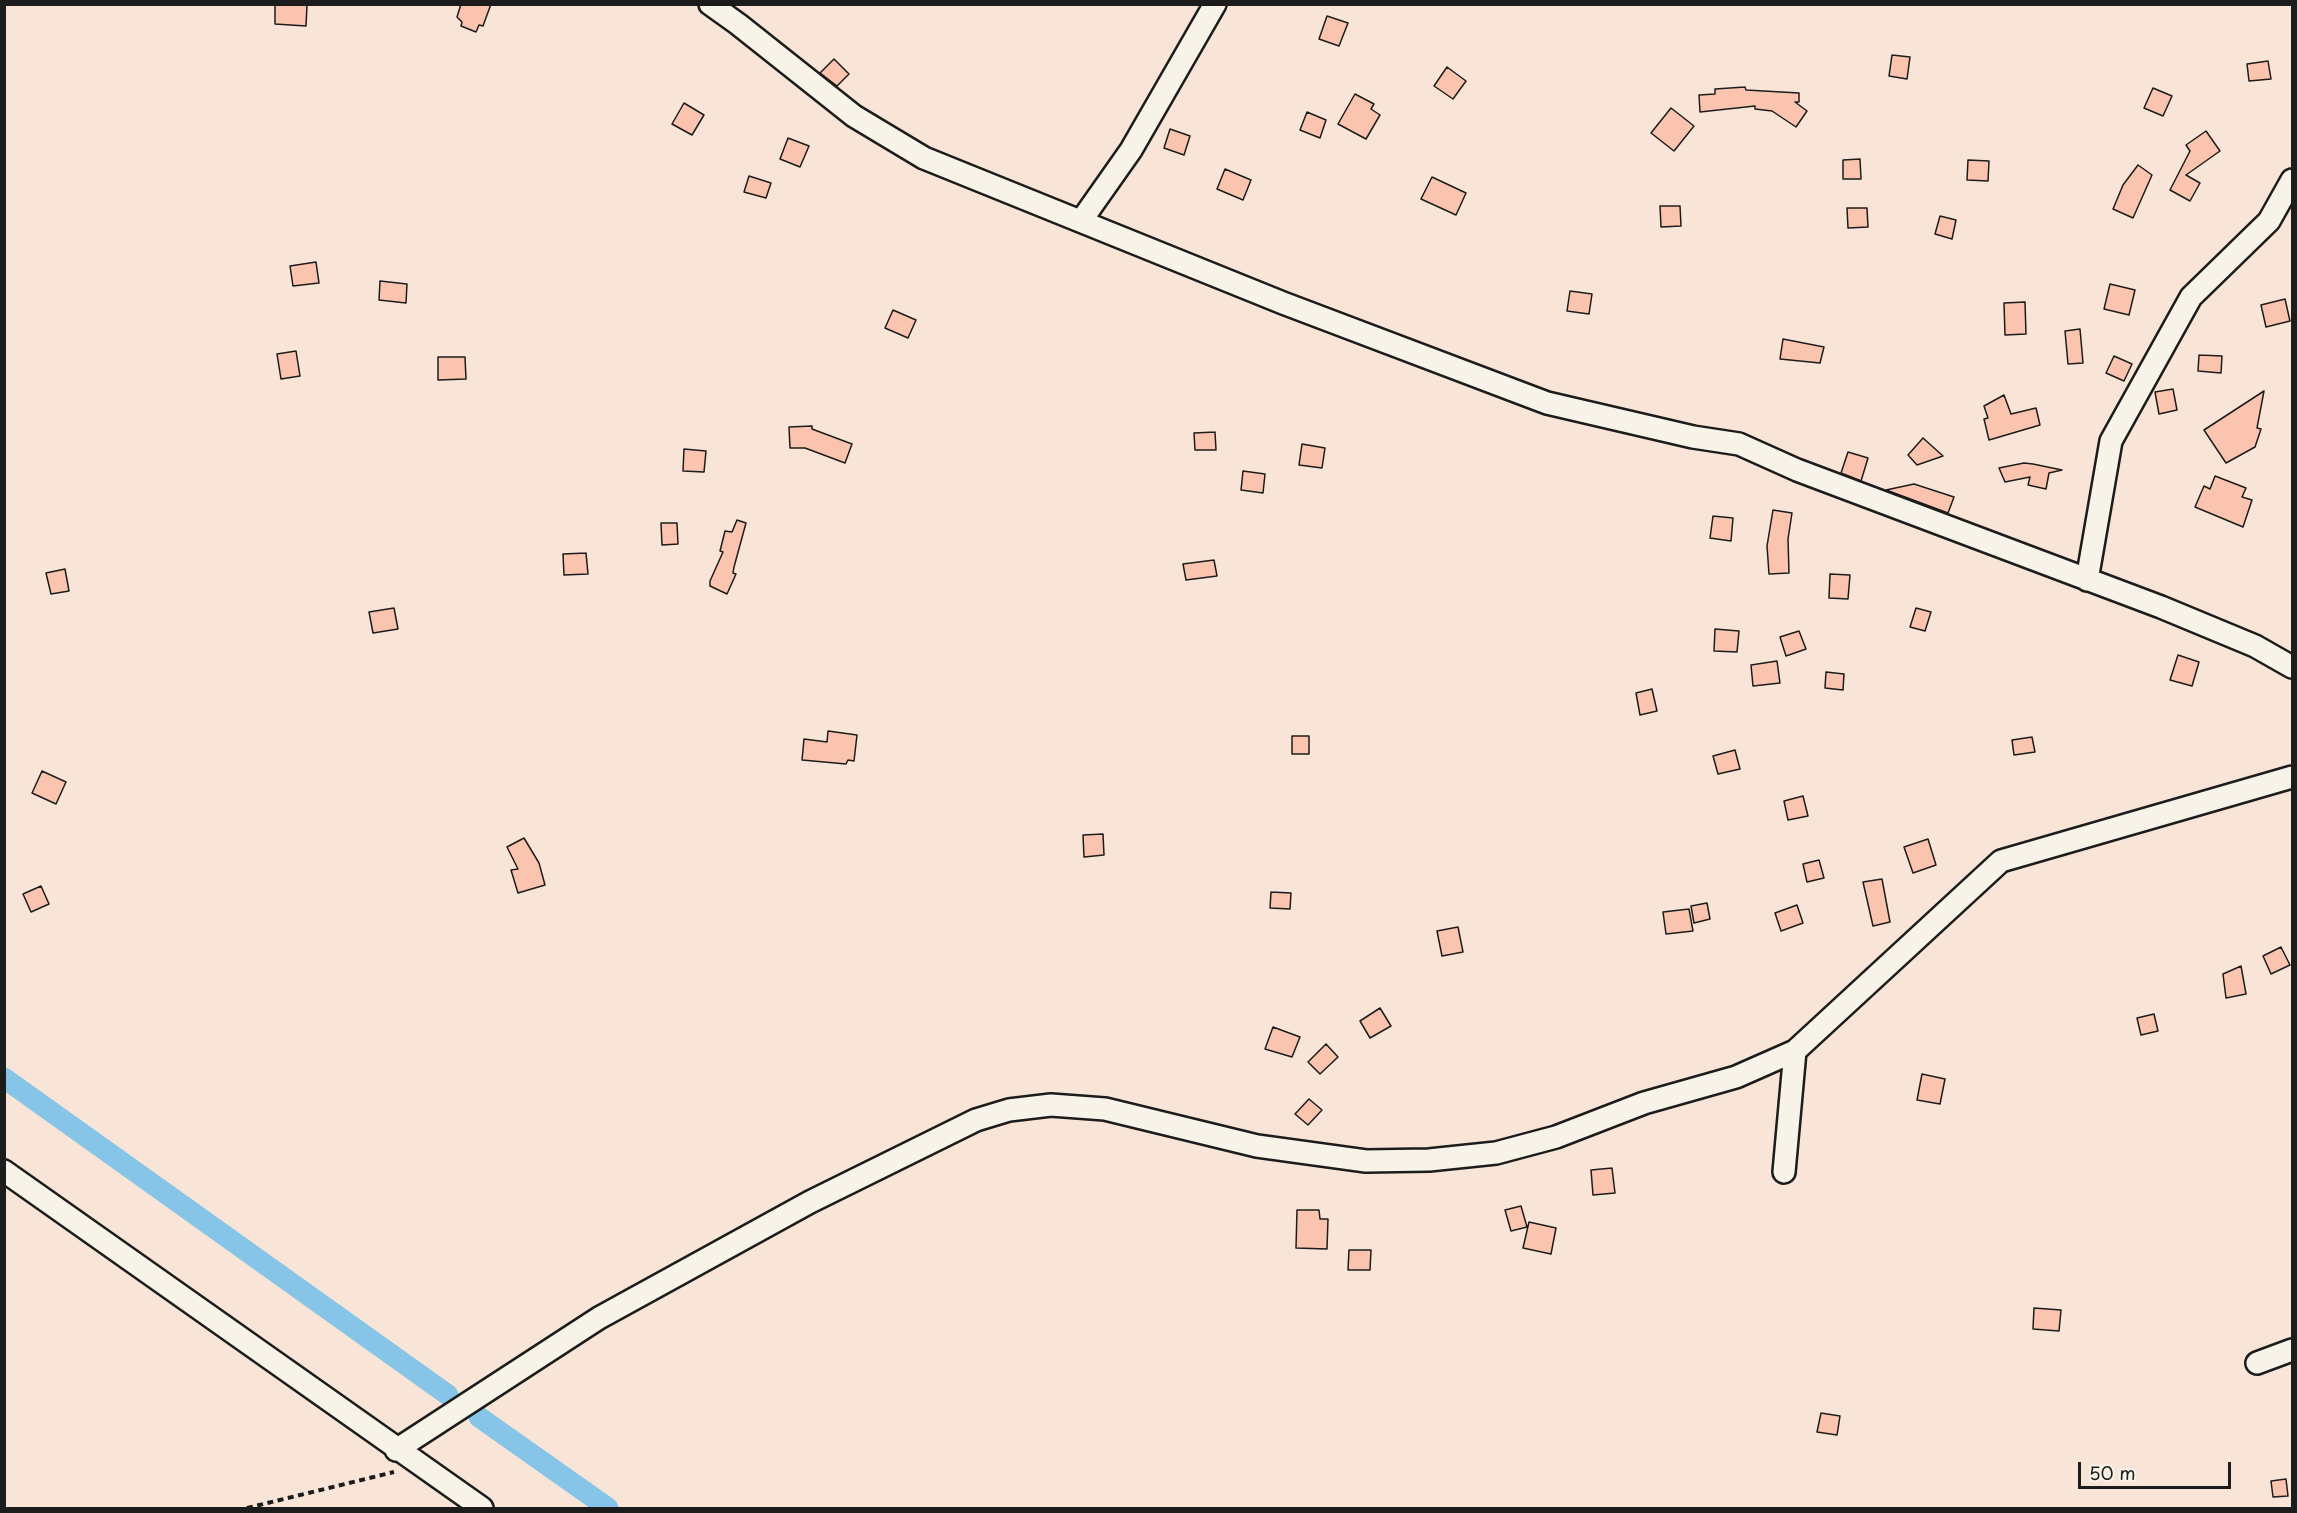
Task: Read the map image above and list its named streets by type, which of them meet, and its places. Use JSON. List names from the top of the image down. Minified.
{"scale_bar":"50 m"}
